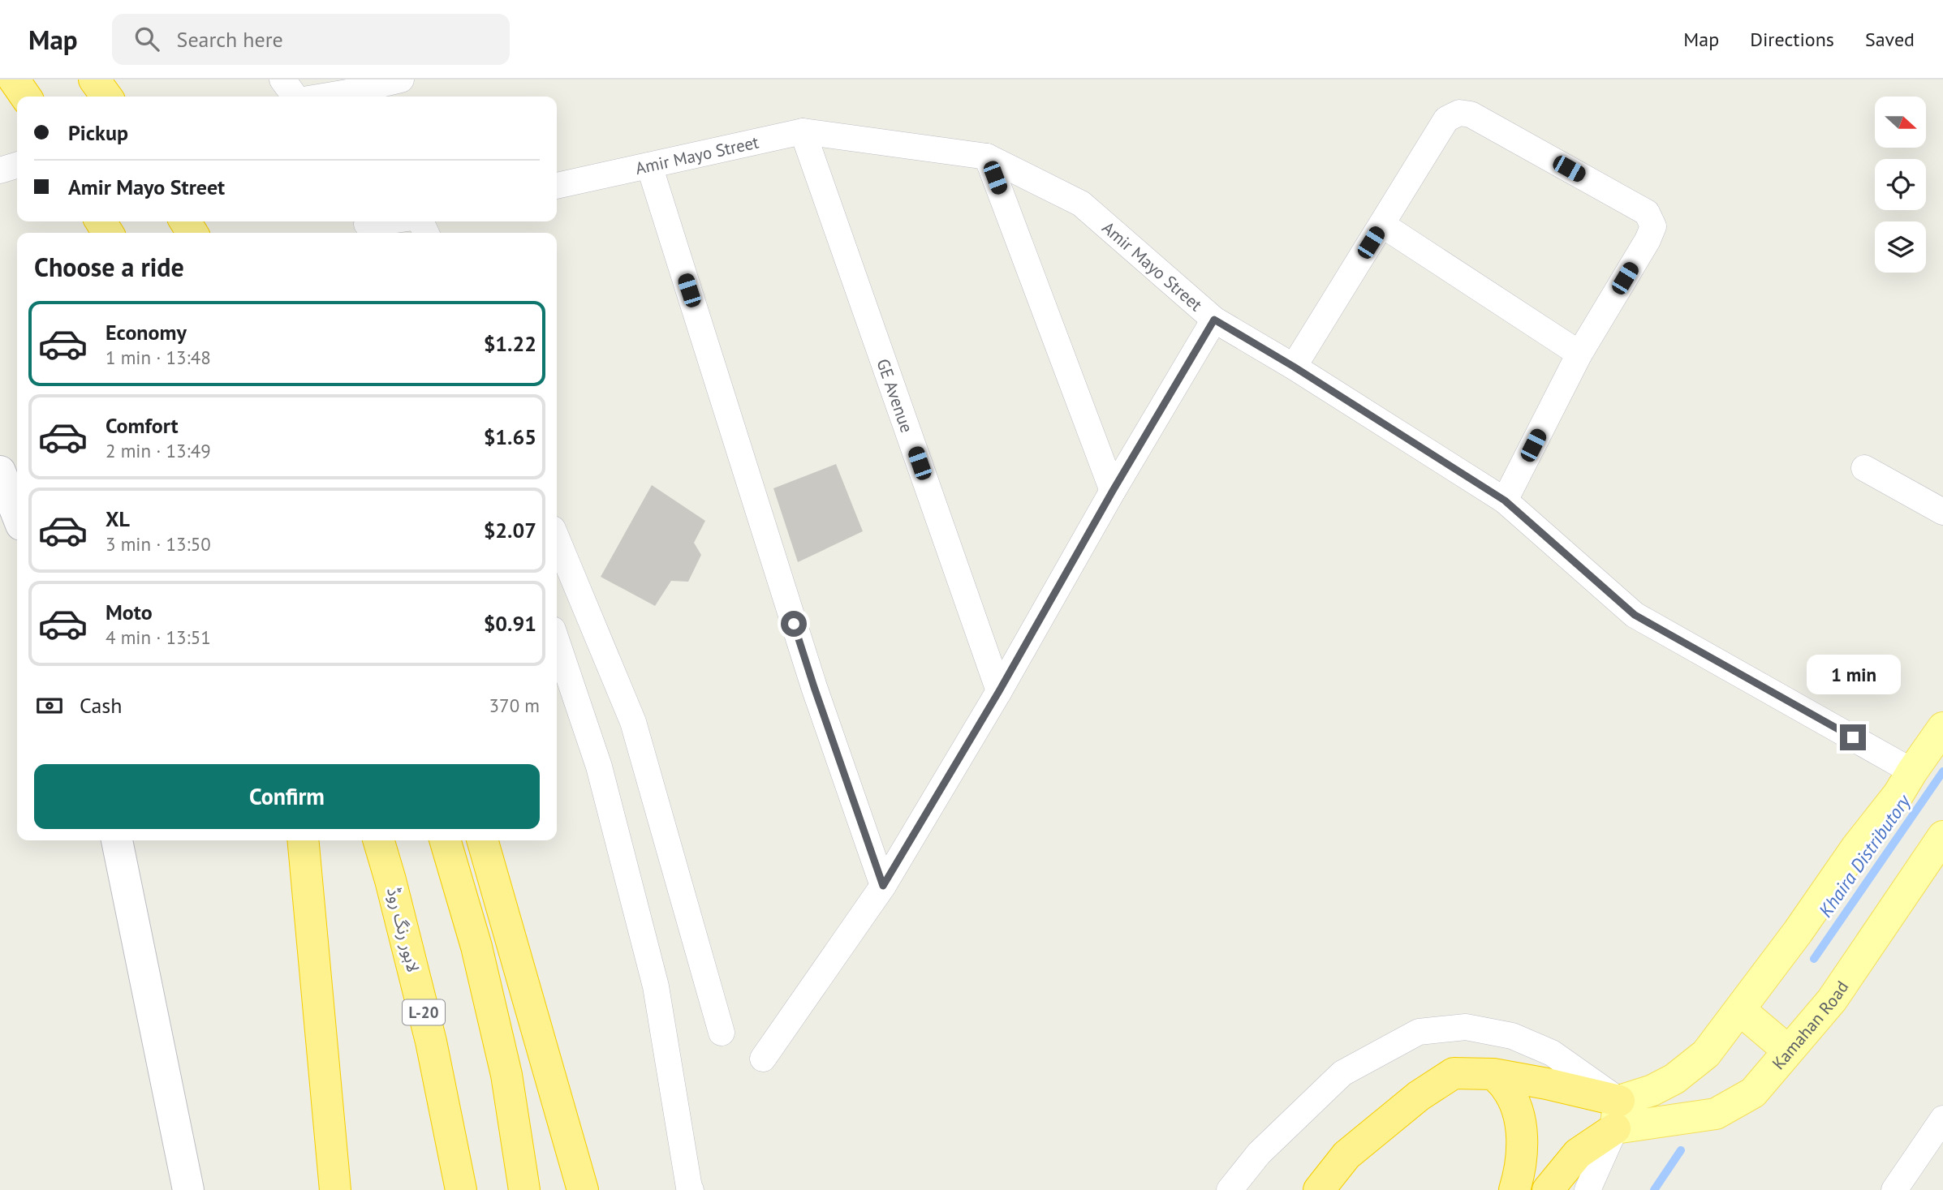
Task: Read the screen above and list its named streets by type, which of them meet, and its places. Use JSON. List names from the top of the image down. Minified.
{"streets":{"highway":["لاہور رنگ روڈ","L-20"],"main road":["Kamahan Road"],"street":["Amir Mayo Street","GE Avenue"]},"crossings":[["Amir Mayo Street","GE Avenue"]],"water":["Khaira Distributory"],"north":"right","page":{"header":"Map","search":"Search here","nav":["Map","Directions","Saved"],"banner":["Pickup","Amir Mayo Street"],"heading":"Choose a ride","list":[{"name":"Economy","note":"1 min · 13:48","value":"$1.22"},{"name":"Comfort","note":"2 min · 13:49","value":"$1.65"},{"name":"XL","note":"3 min · 13:50","value":"$2.07"},{"name":"Moto","note":"4 min · 13:51","value":"$0.91"}],"bubble":"1 min","pay":["Cash","370 m"],"buttons":"Confirm"}}
